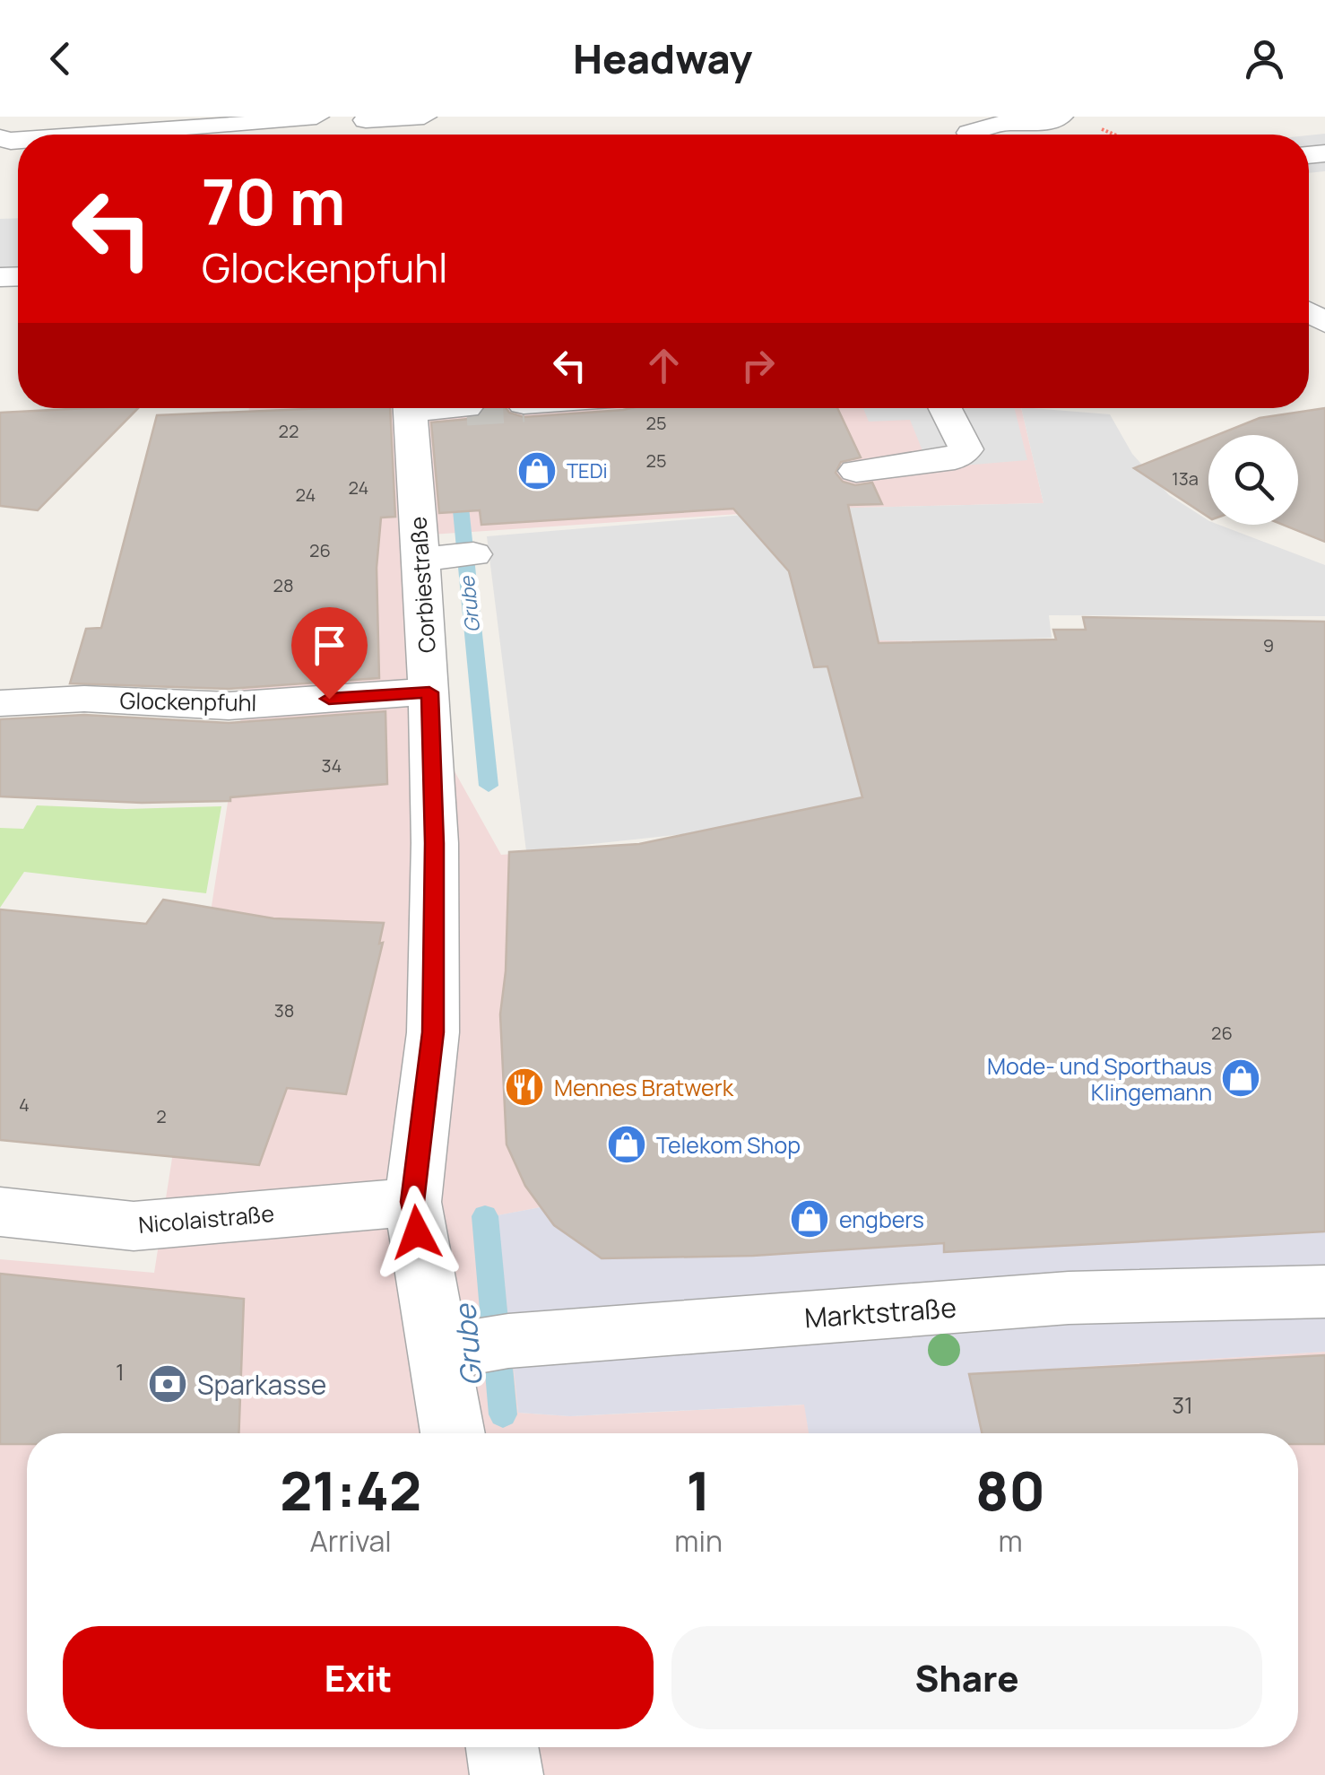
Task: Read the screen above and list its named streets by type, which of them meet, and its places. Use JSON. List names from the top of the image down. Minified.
{"streets":{"street":["Corbiestraße","Glockenpfuhl","Nicolaistraße","Marktstraße"]},"crossings":[["Corbiestraße","Glockenpfuhl"],["Corbiestraße","Nicolaistraße"],["Corbiestraße","Marktstraße"]],"water":["Grube"],"places":{"shop":["TEDi","Mode- und Sporthaus Klingemann","Telekom Shop","engbers"],"restaurant":["Mennes Bratwerk"],"bank":["Sparkasse"]},"house_numbers":["25","22","25","13a","24","24","26","28","9","34","38","26","4","2","1","31"],"page":{"header":"Headway","turn":["70 m","Glockenpfuhl"],"eta":["21:42","Arrival","1","min","80","m"],"buttons":["Exit","Share"]}}
